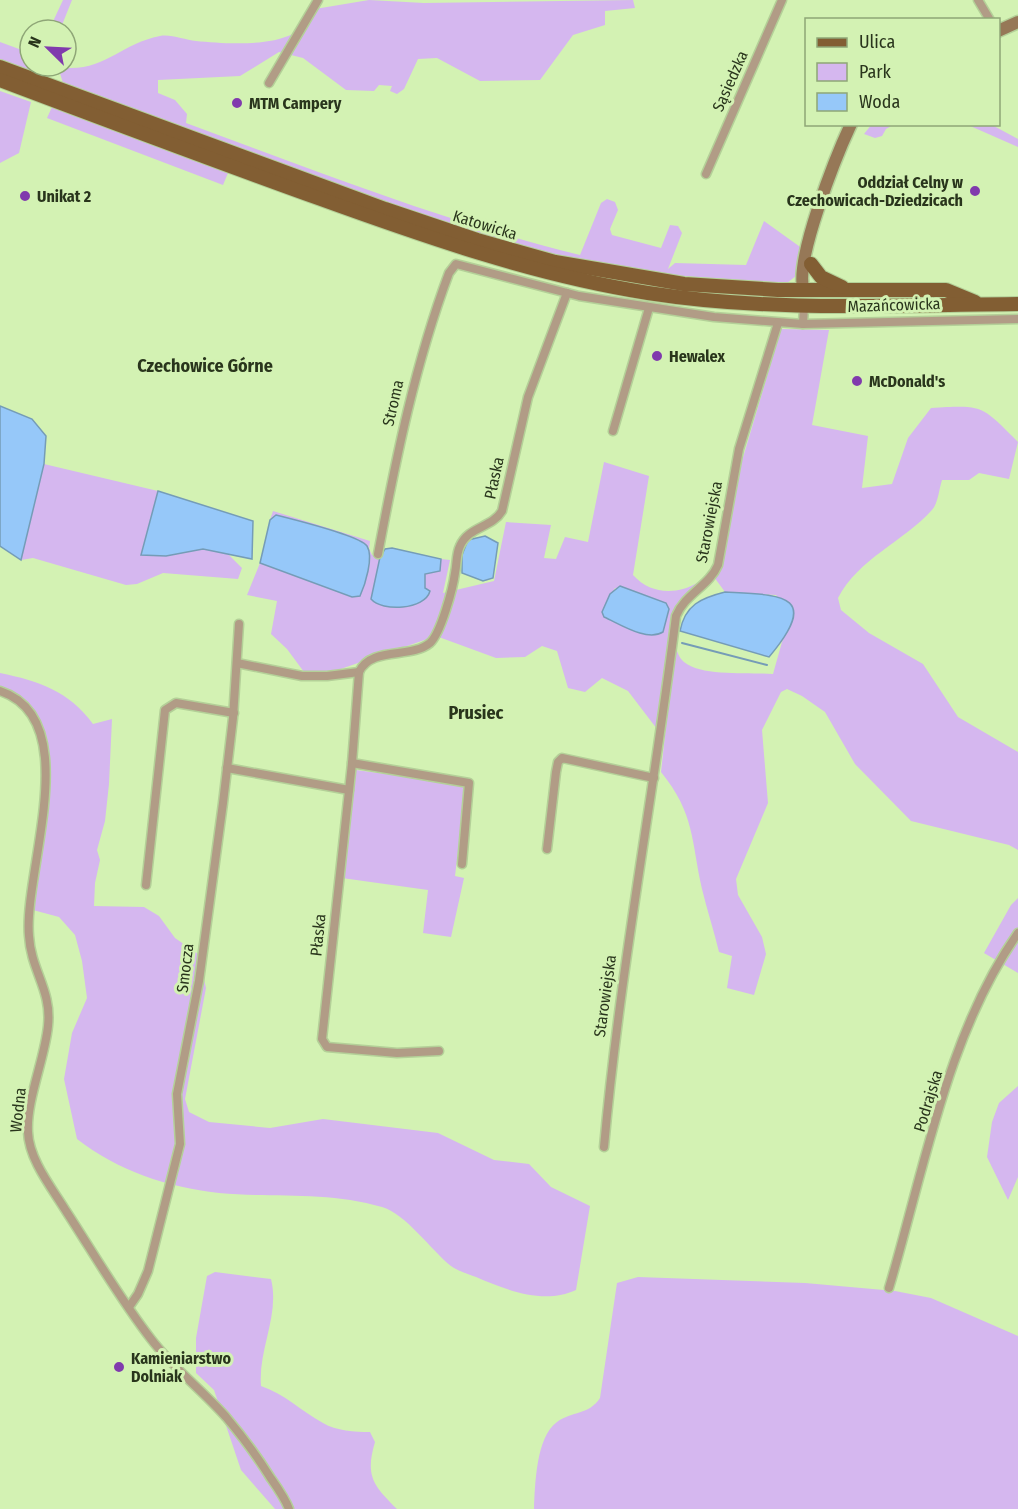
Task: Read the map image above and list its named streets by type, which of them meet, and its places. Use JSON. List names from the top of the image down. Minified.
{"streets":{"main road":["Katowicka"],"street":["Sąsiedzka","Mazańcowicka","Stroma","Płaska","Starowiejska","Smocza","Podrajska","Wodna"]},"crossings":[["Stroma","Płaska"],["Płaska","Smocza"],["Smocza","Wodna"]],"districts":["Czechowice Górne","Prusiec"],"places":["MTM Campery","Oddział Celny w Czechowicach-Dziedzicach","Unikat 2","Hewalex","McDonald's","Kamieniarstwo Dolniak"],"legend":["Ulica","Park","Woda"],"north":"top left"}
